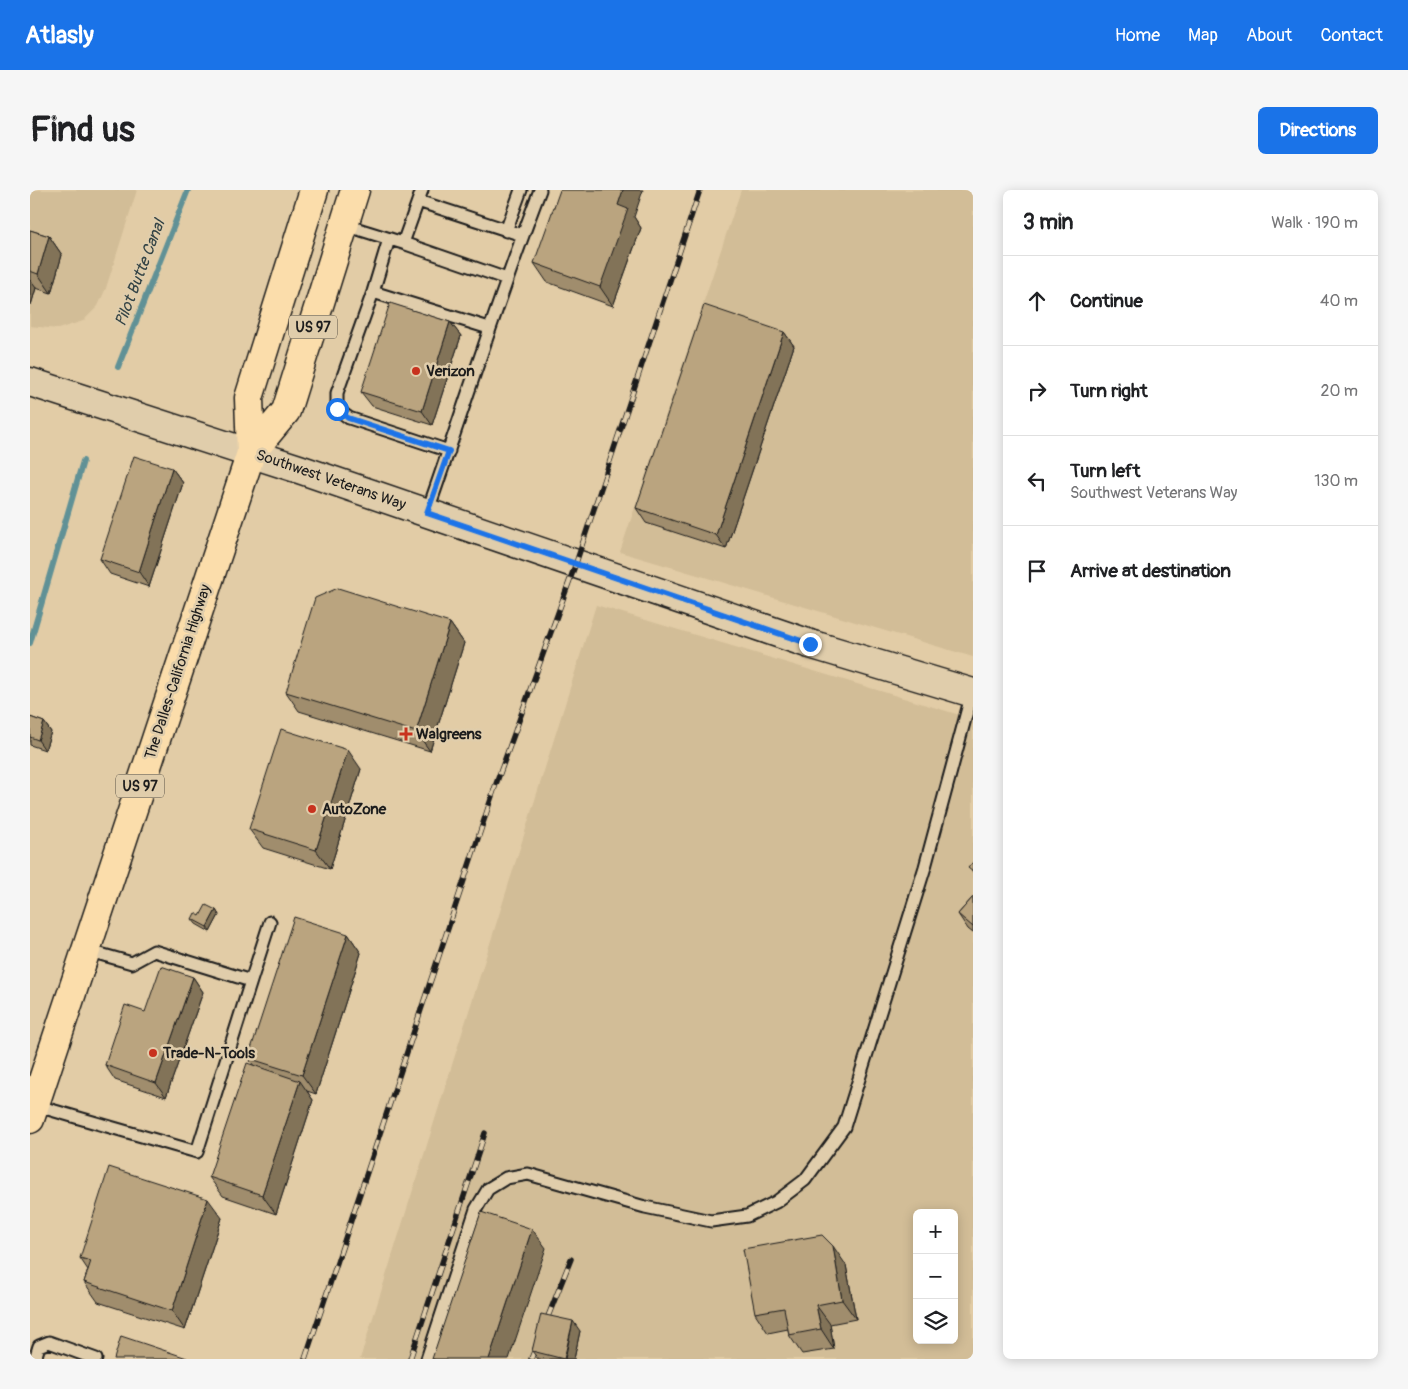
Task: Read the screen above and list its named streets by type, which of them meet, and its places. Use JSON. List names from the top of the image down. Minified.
{"streets":{"highway":["US 97","The Dalles-California Highway"],"main road":["Southwest Veterans Way"]},"crossings":[["Southwest Veterans Way","The Dalles-California Highway"]],"water":["Pilot Butte Canal"],"places":{"other":["Verizon","AutoZone","Trade-N-Tools"],"health":["Walgreens"]},"page":{"header":"Atlasly","nav":["Home","Map","About","Contact"],"buttons":"Directions","title":"Find us","heading":["3 min","Walk · 190 m"],"list":[["Continue","40 m"],["Turn right","20 m"],["Turn left","Southwest Veterans Way","130 m"],"Arrive at destination"],"map_buttons":["+","−"]}}
